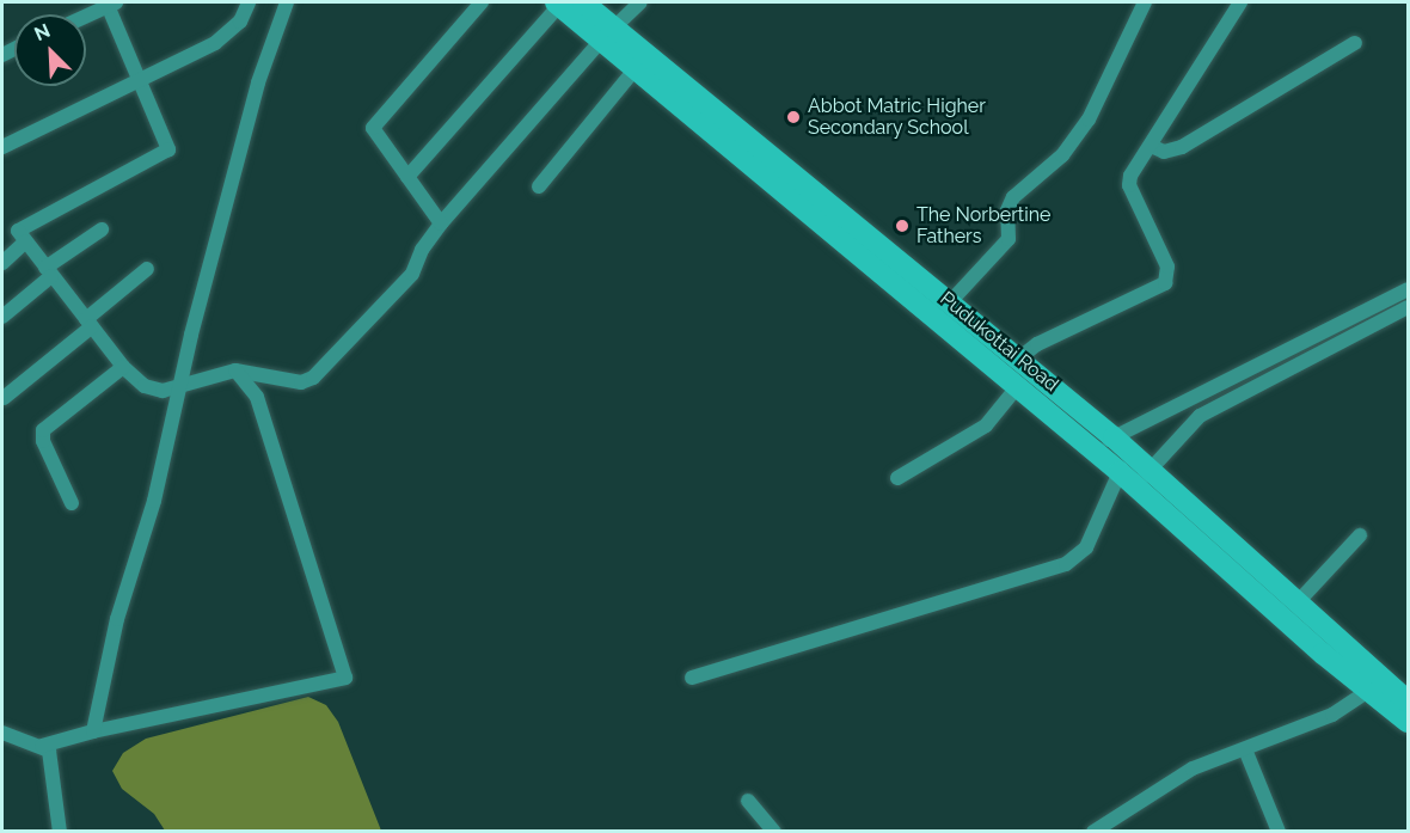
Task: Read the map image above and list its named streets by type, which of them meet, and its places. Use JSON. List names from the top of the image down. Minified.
{"streets":{"highway":["Pudukottai Road"]},"places":["Abbot Matric Higher Secondary School","The Norbertine Fathers"],"north":"top left"}
